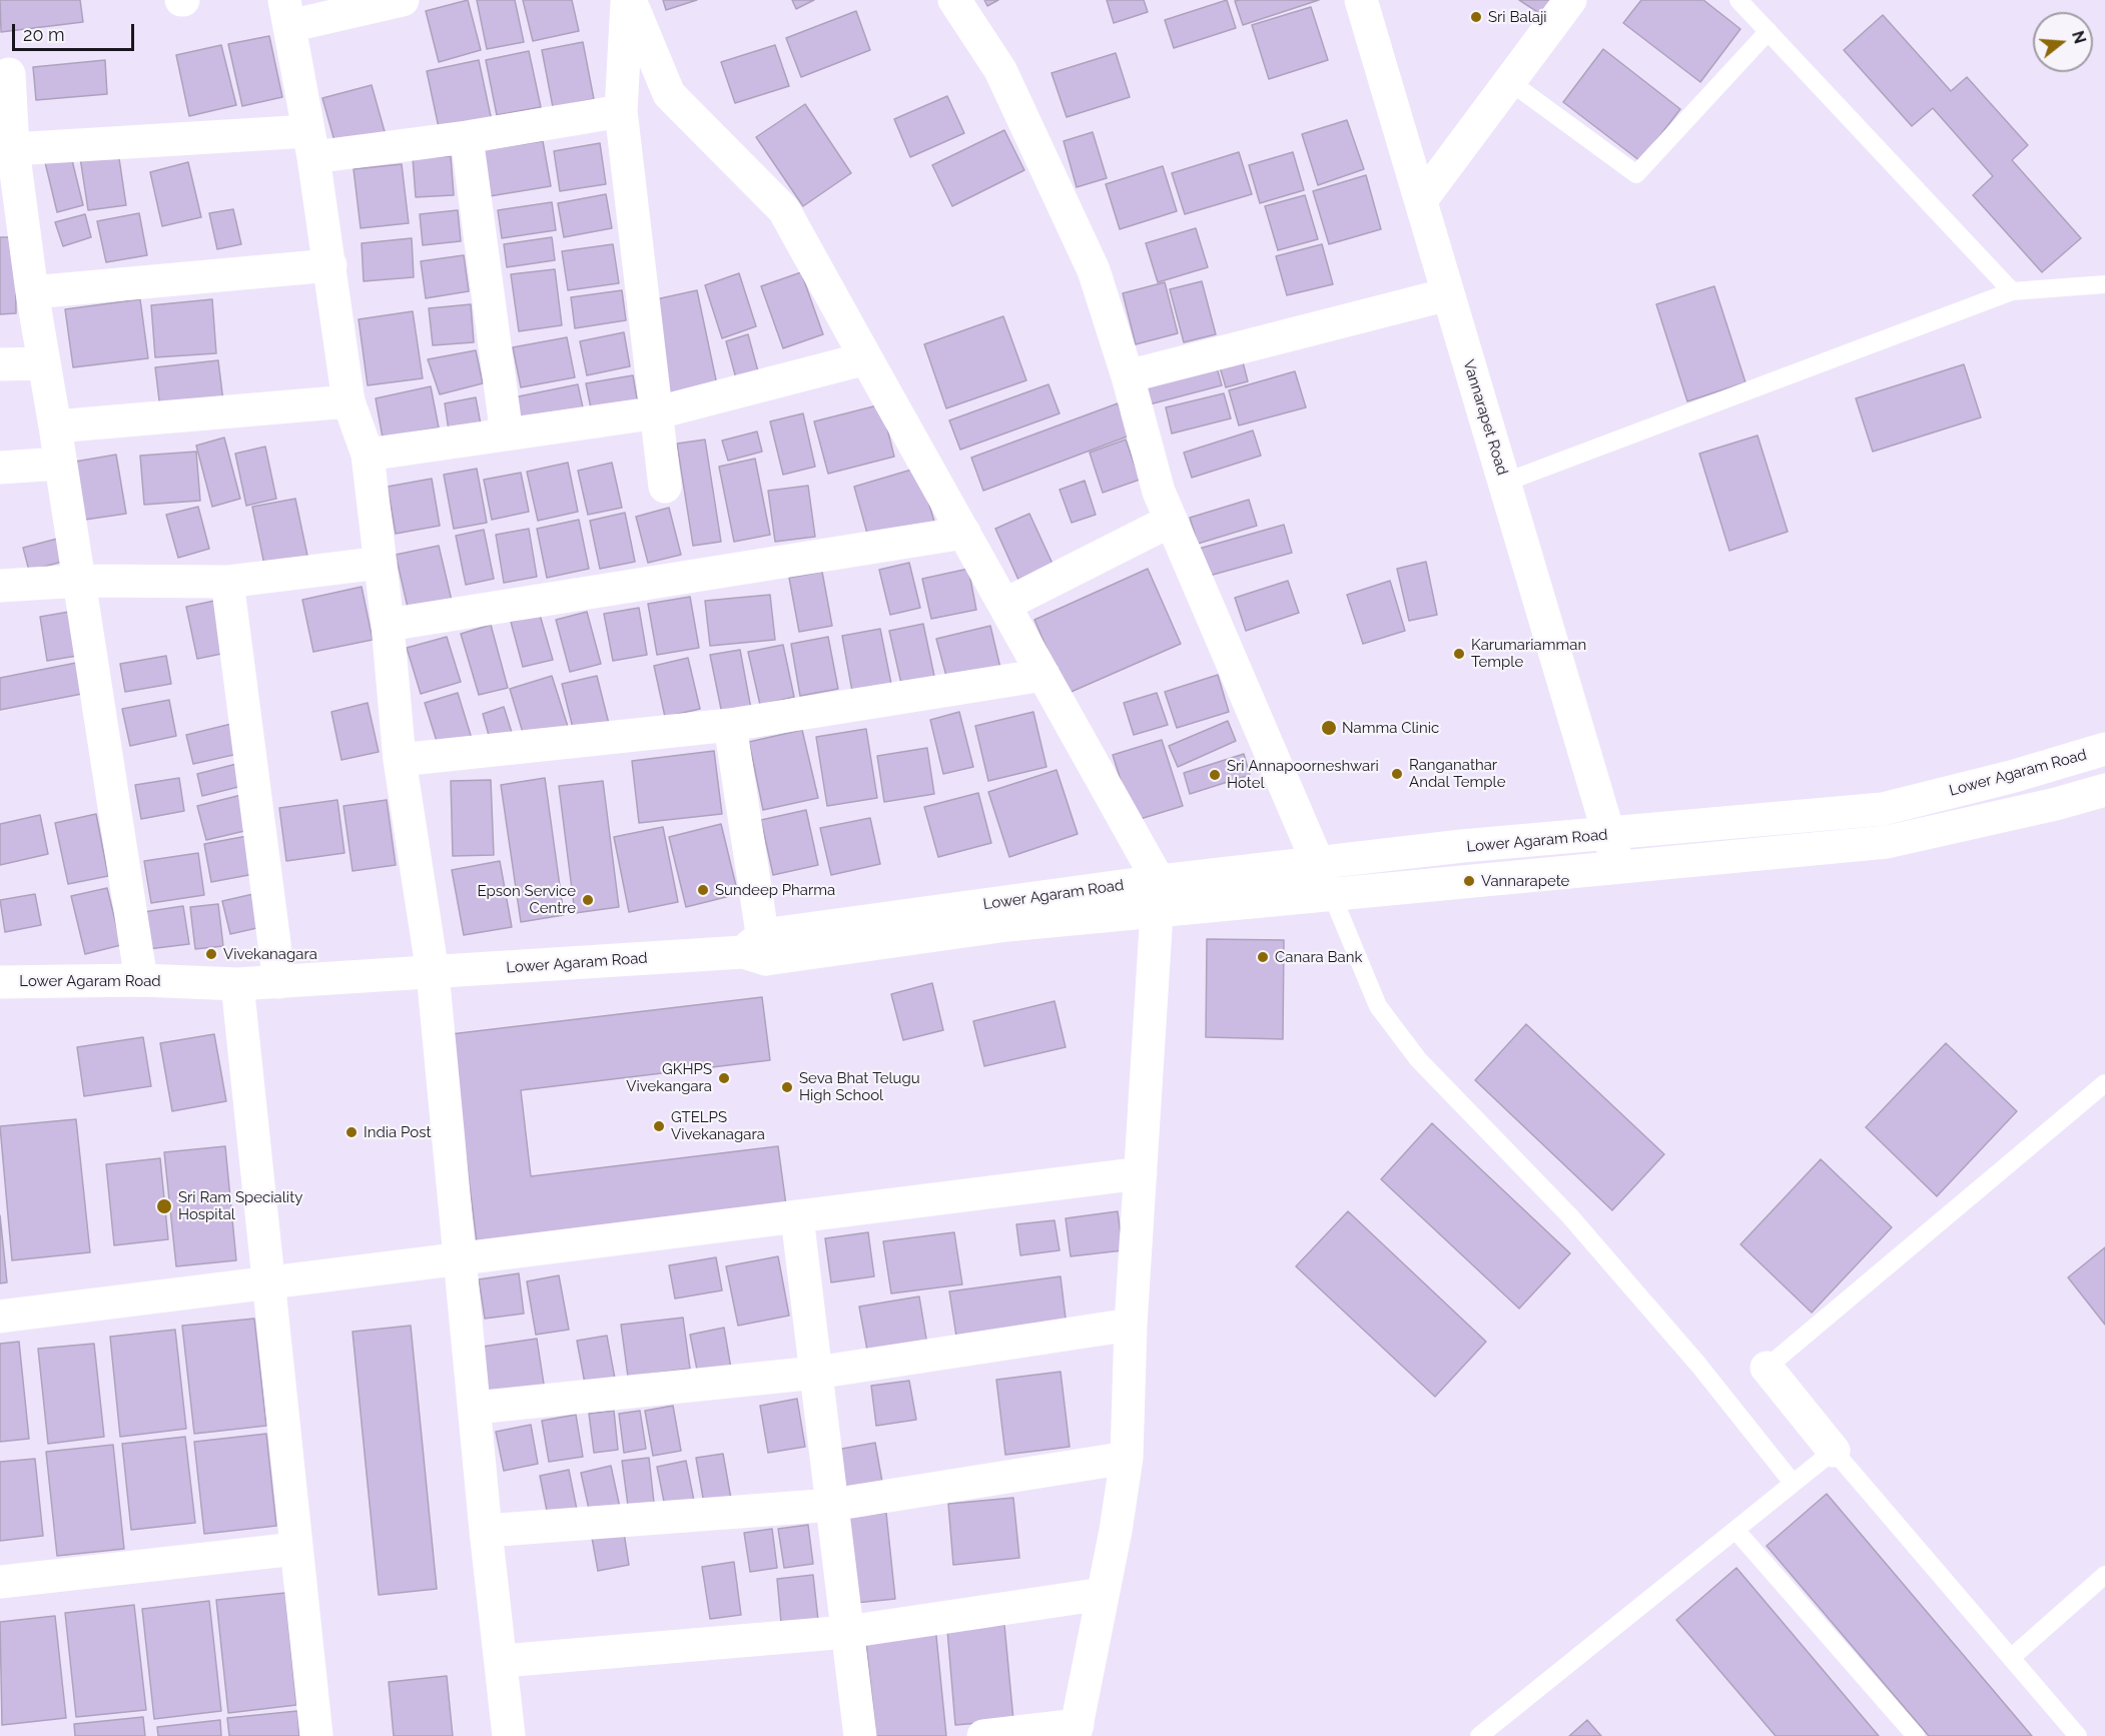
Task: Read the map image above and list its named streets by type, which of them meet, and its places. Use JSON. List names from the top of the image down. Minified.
{"streets":{"street":["Vannarapet Road","Lower Agaram Road"]},"crossings":[["Vannarapet Road","Lower Agaram Road"]],"places":["Sri Balaji","Karumariamman Temple","Namma Clinic","Ranganathar Andal Temple","Sri Annapoorneshwari Hotel","Vannarapete","Sundeep Pharma","Epson Service Centre","Vivekanagara","Canara Bank","GKHPS Vivekangara","Seva Bhat Telugu High School","GTELPS Vivekanagara","India Post","Sri Ram Speciality Hospital"],"scale_bar":"20 m","north":"right"}
